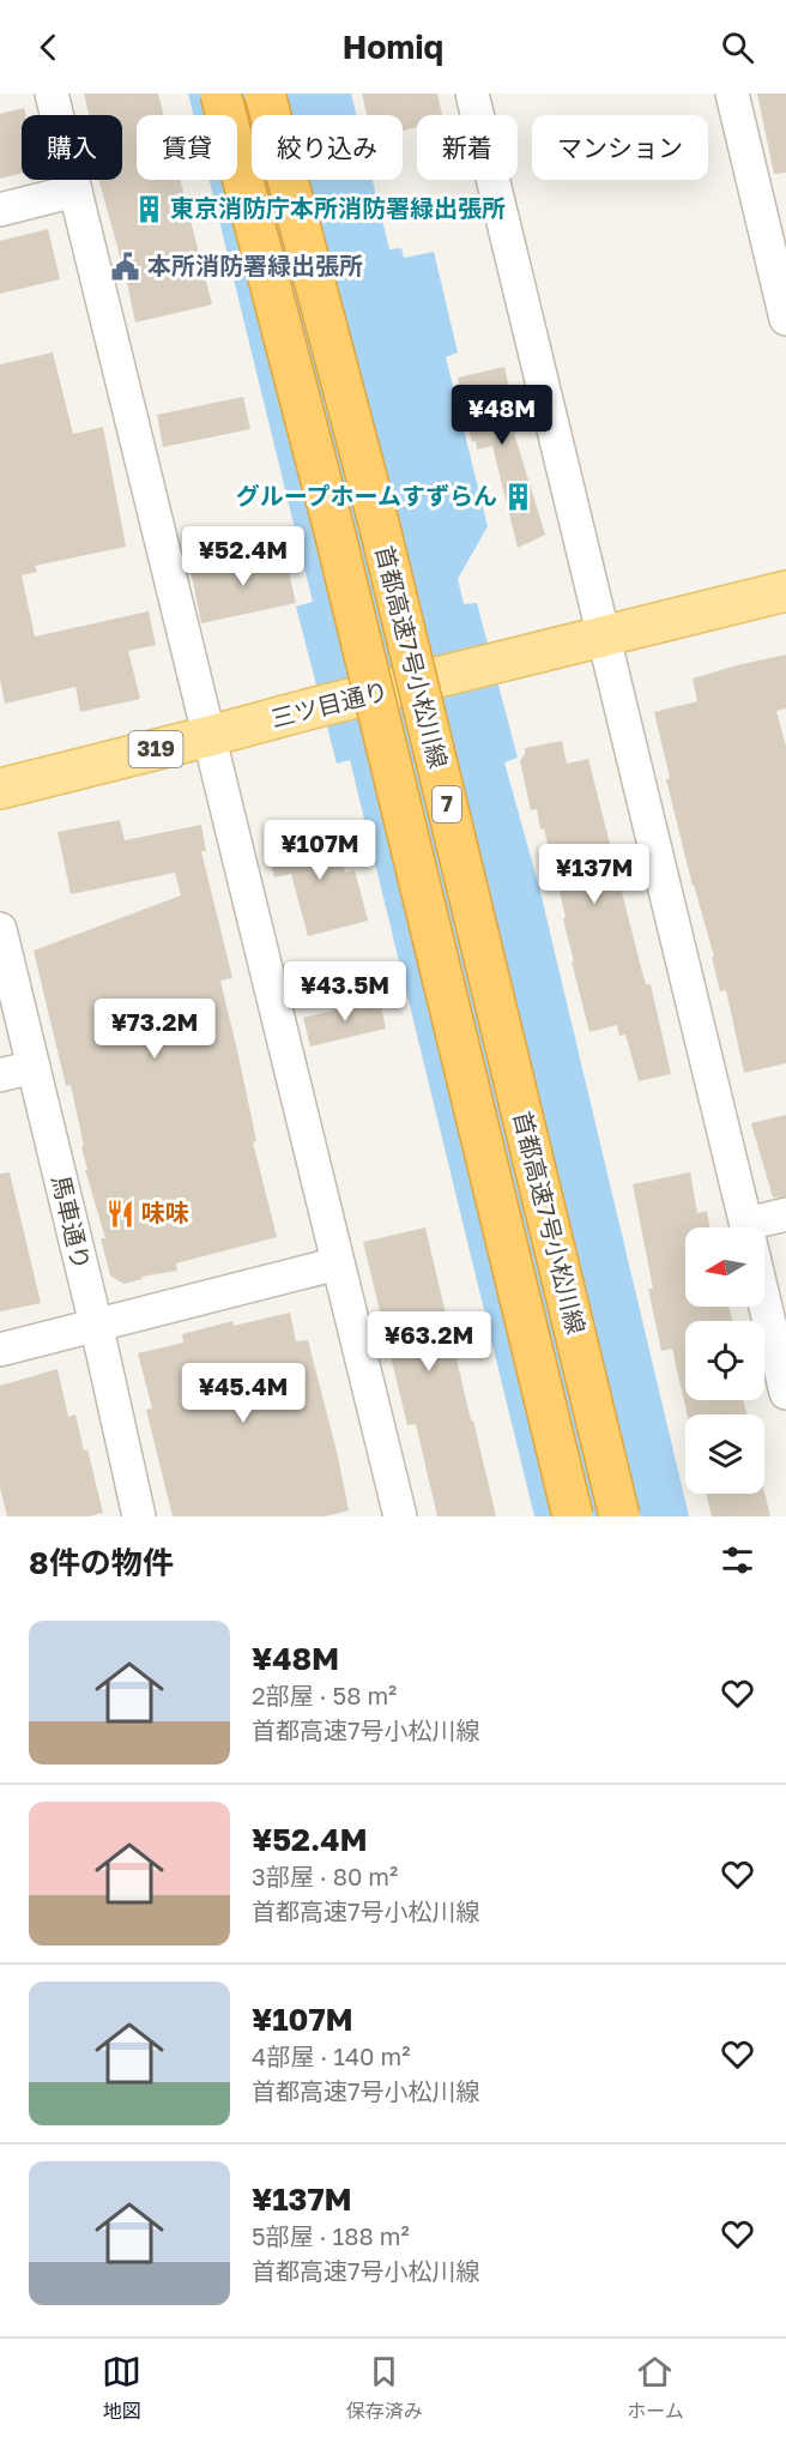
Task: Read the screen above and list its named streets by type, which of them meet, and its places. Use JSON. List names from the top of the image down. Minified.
{"streets":{"highway":["首都高速7号小松川線","7"],"main road":["三ツ目通り","319"],"street":["馬車通り"]},"places":{"building":["東京消防庁本所消防署緑出張所","グループホームすずらん"],"public building":["本所消防署緑出張所"],"restaurant":["味味"]},"north":"left","page":{"header":"Homiq","chip":["購入","賃貸","絞り込み","新着","マンション"],"price":["¥48M","¥52.4M","¥107M","¥137M","¥43.5M","¥73.2M","¥63.2M","¥45.4M"],"heading":"8件の物件","list":[{"name":"¥48M","note":"2部屋 · 58 m² · 首都高速7号小松川線"},{"name":"¥52.4M","note":"3部屋 · 80 m² · 首都高速7号小松川線"},{"name":"¥107M","note":"4部屋 · 140 m² · 首都高速7号小松川線"},{"name":"¥137M","note":"5部屋 · 188 m² · 首都高速7号小松川線"}],"tabs":["地図","保存済み","ホーム"]}}
